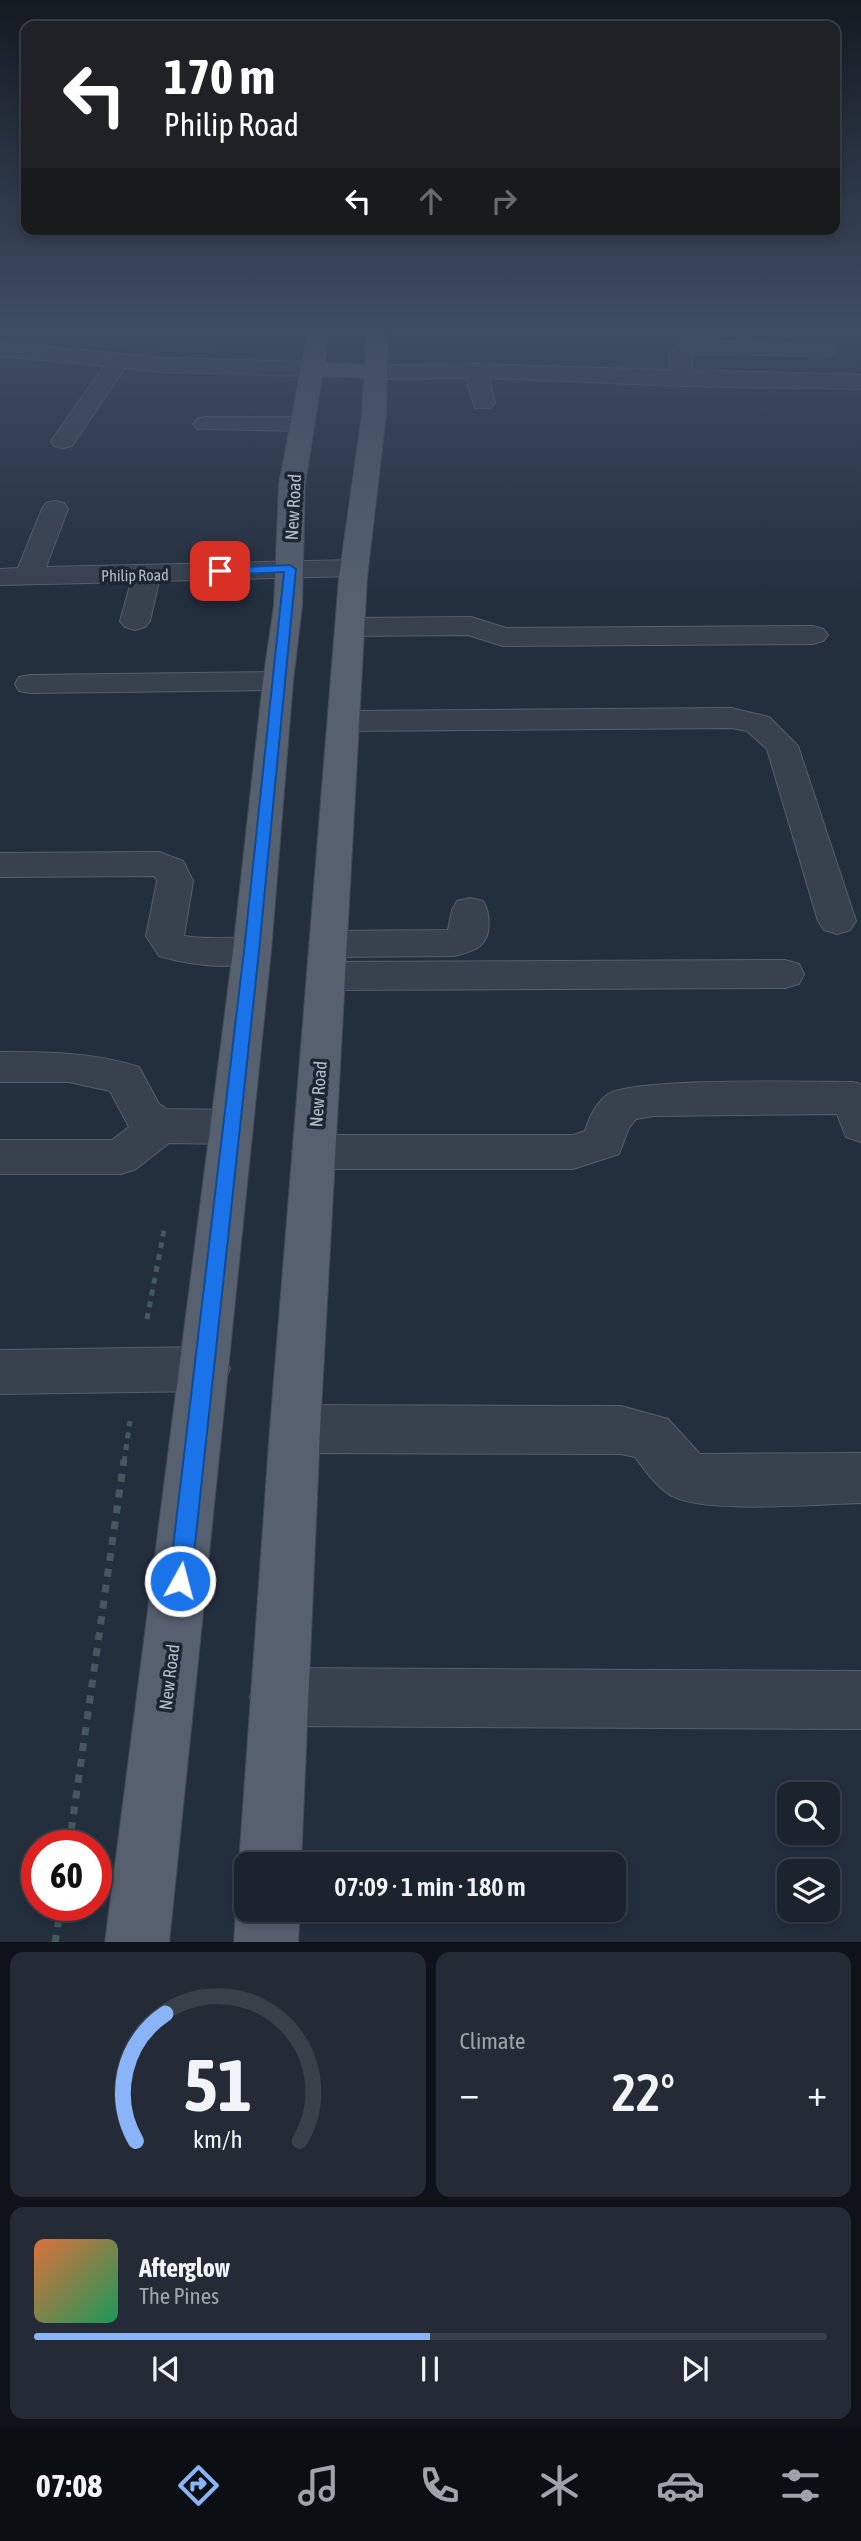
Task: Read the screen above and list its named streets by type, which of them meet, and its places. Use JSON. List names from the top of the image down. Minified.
{"streets":{"main road":["New Road"],"street":["Philip Road"]},"crossings":[["New Road","Philip Road"]],"page":{"turn":["170 m","Philip Road"],"limit":"60","trip":"07:09 · 1 min · 180 m","tile":"Climate","heat":["−","22°","+"],"song":["Afterglow","The Pines"],"tabs":"07:08","gauge":["51","km/h"]}}
